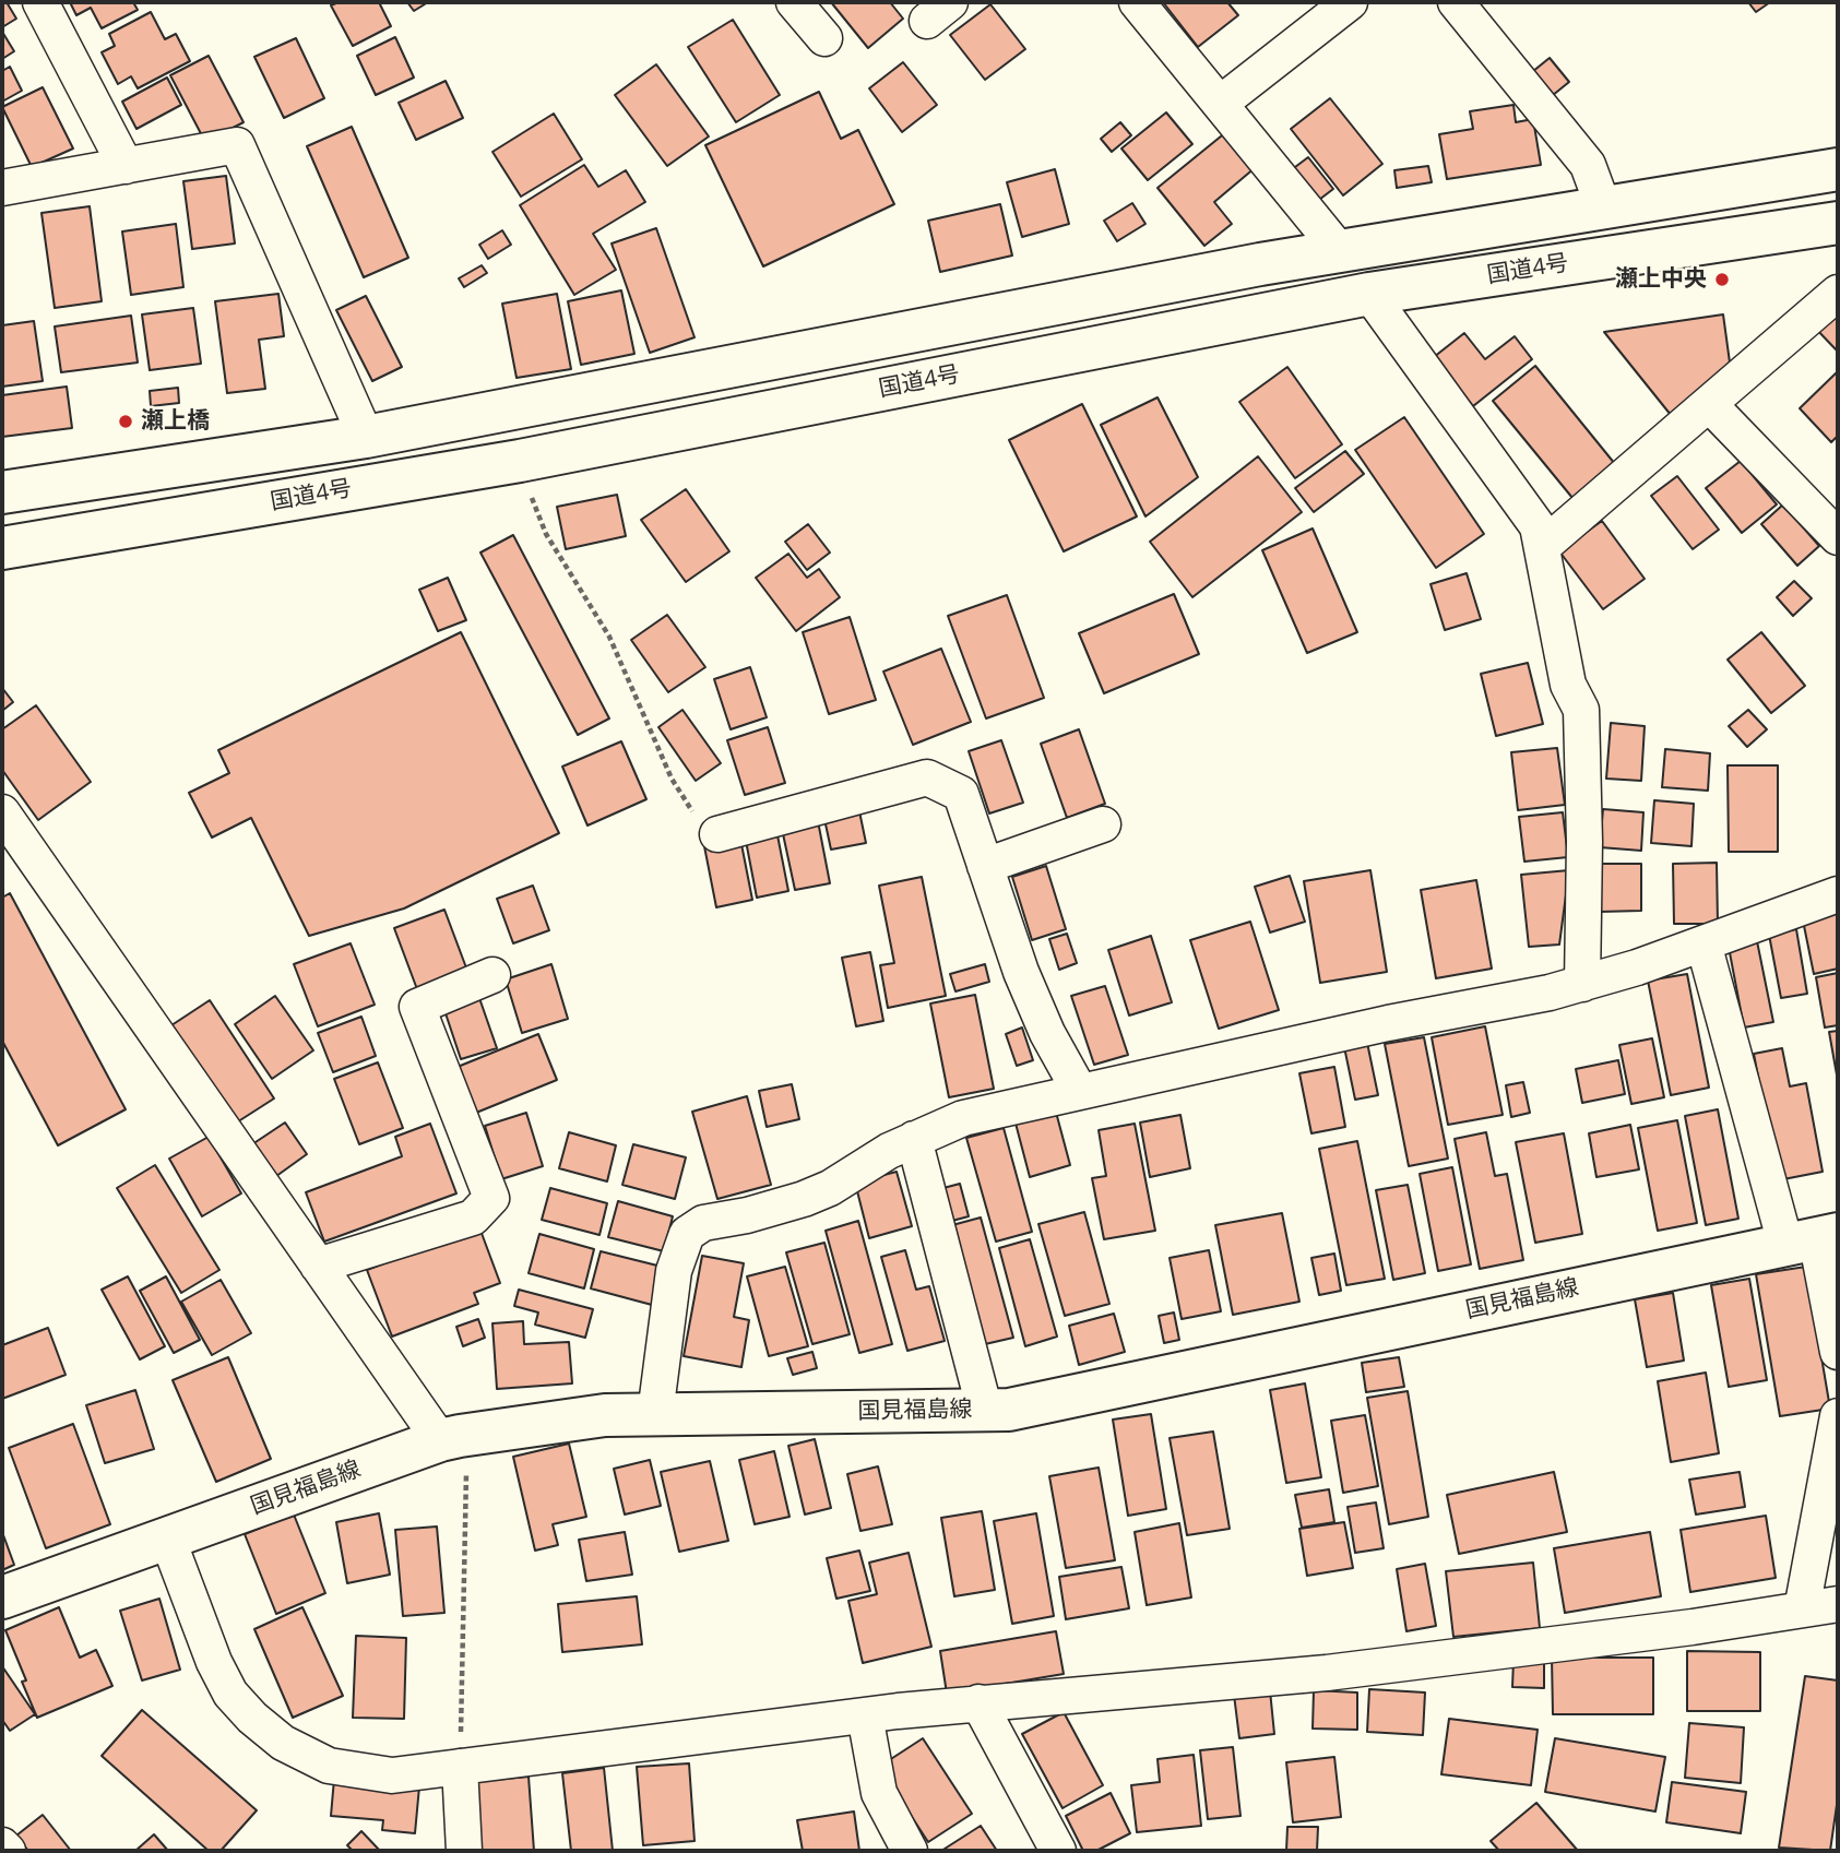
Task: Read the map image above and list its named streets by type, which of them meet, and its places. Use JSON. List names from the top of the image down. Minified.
{"streets":{"main road":["国道4号","国見福島線"]},"places":["瀬上中央","瀬上橋"]}
